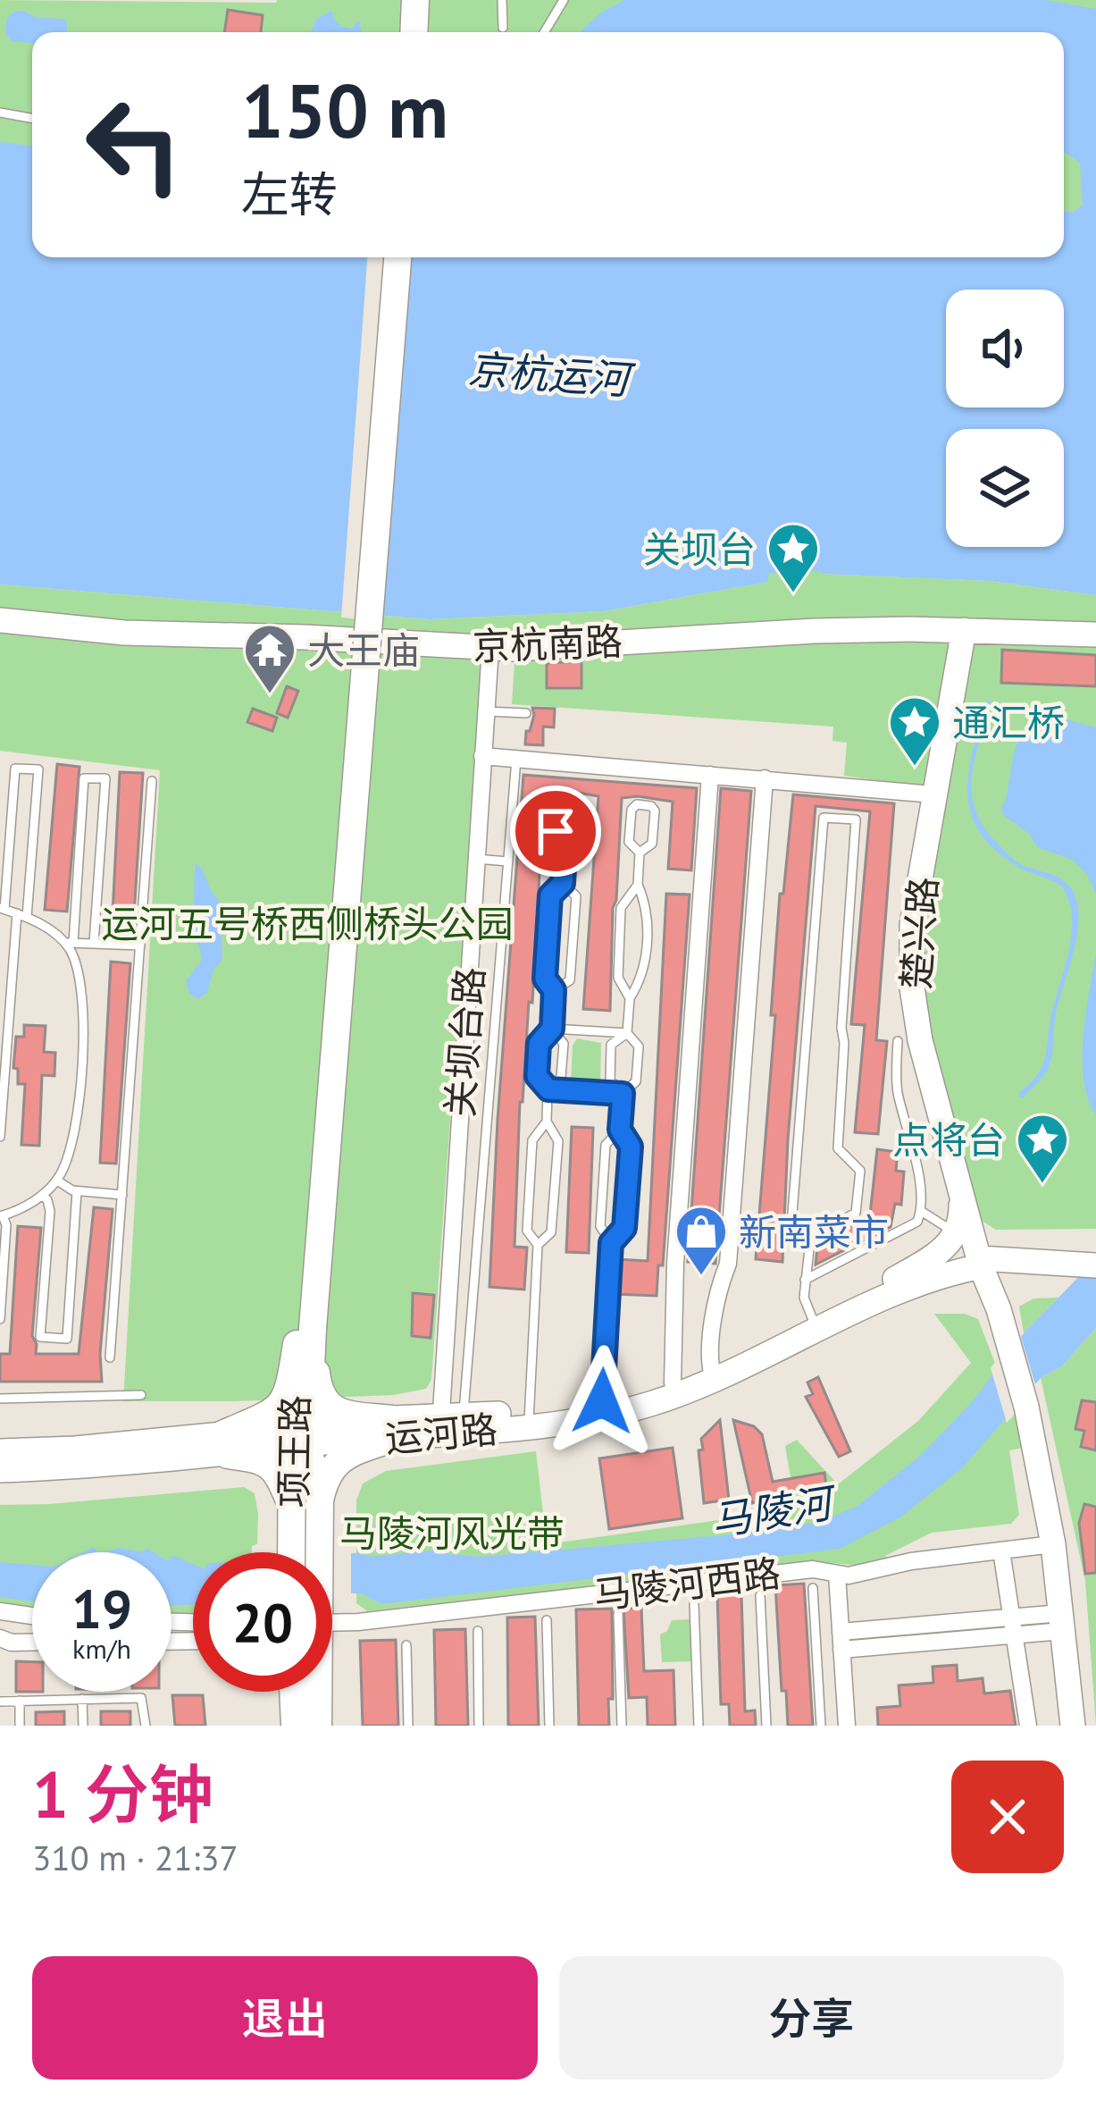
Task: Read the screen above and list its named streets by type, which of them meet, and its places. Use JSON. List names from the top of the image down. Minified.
{"streets":{"main road":["项王路"],"street":["京杭南路","楚兴路","关坝台路","运河路","马陵河西路"]},"crossings":[["京杭南路","楚兴路"],["京杭南路","关坝台路"],["楚兴路","运河路"],["关坝台路","运河路"],["运河路","项王路"]],"water":["京杭运河","马陵河"],"parks":["运河五号桥西侧桥头公园","马陵河风光带"],"places":{"place":["关坝台","通汇桥","点将台"],"temple":["大王庙"],"shop":["新南菜市"]},"page":{"turn":["150 m","左转"],"speed":"19 km/h","limit":"20","heading":["1 分钟","310 m · 21:37"],"buttons":["退出","分享"]}}
